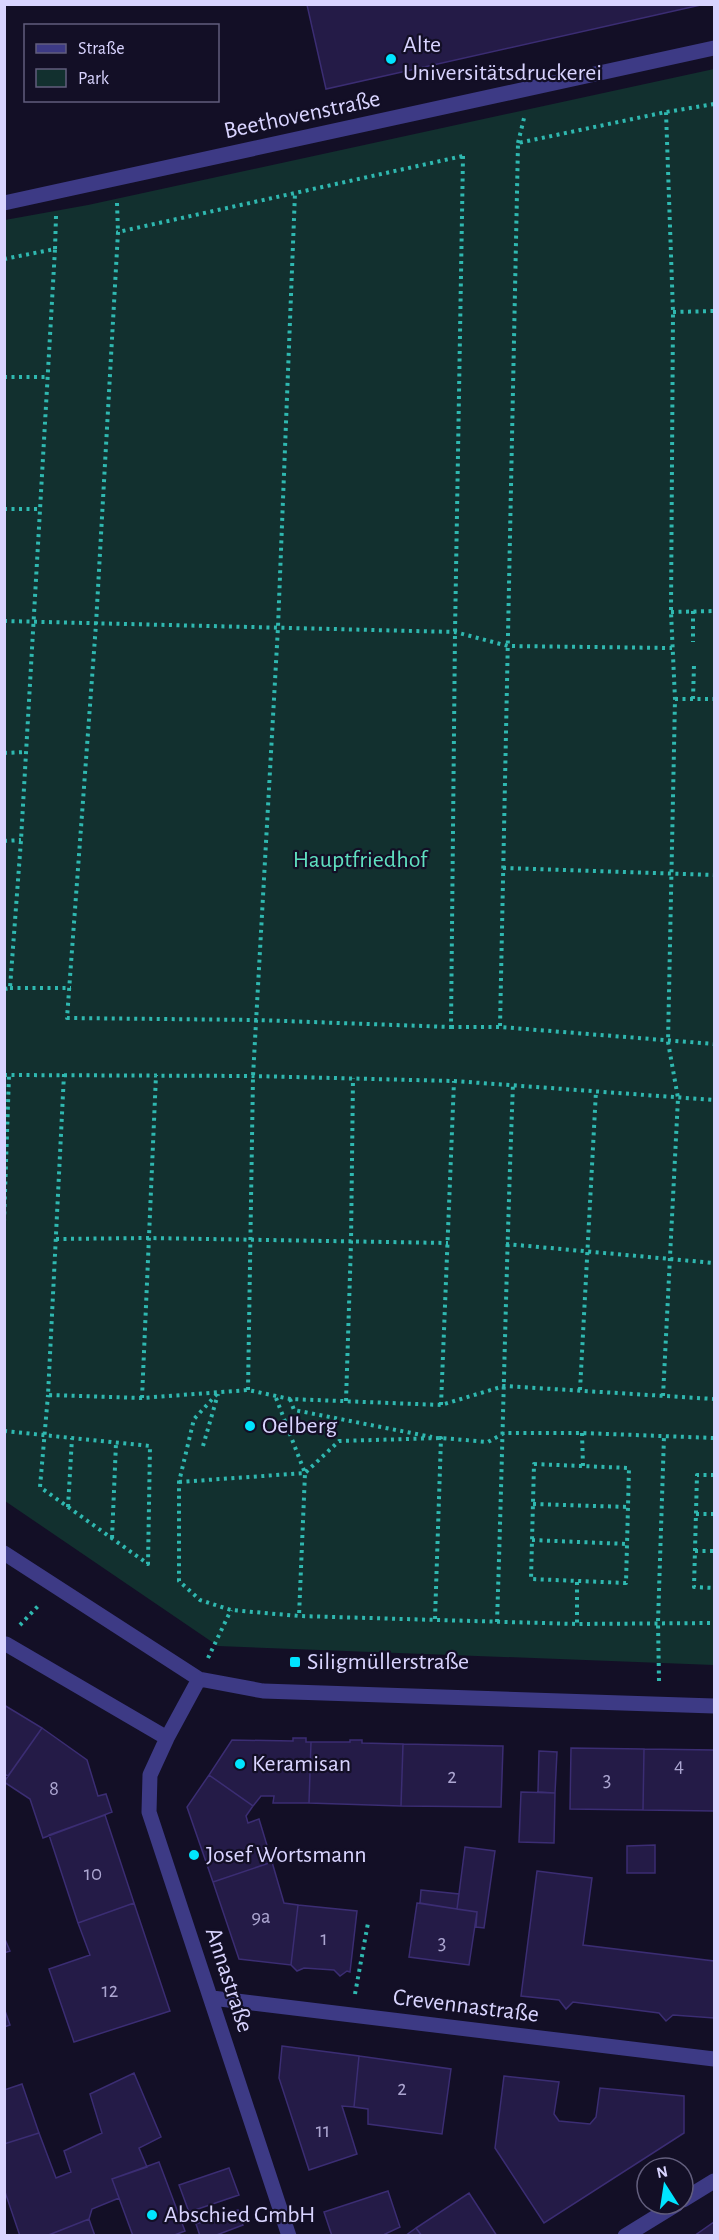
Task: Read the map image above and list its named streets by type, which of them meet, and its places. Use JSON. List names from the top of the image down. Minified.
{"streets":{"street":["Beethovenstraße","Annastraße","Crevennastraße"]},"crossings":[["Annastraße","Crevennastraße"]],"parks":["Hauptfriedhof"],"places":{"other":["Alte Universitätsdruckerei","Oelberg","Keramisan","Josef Wortsmann","Abschied GmbH"],"transit":["Siligmüllerstraße"]},"house_numbers":["4","2","3","8","10","9a","1","3","12","2","11"],"legend":["Straße","Park"],"north":"top"}
